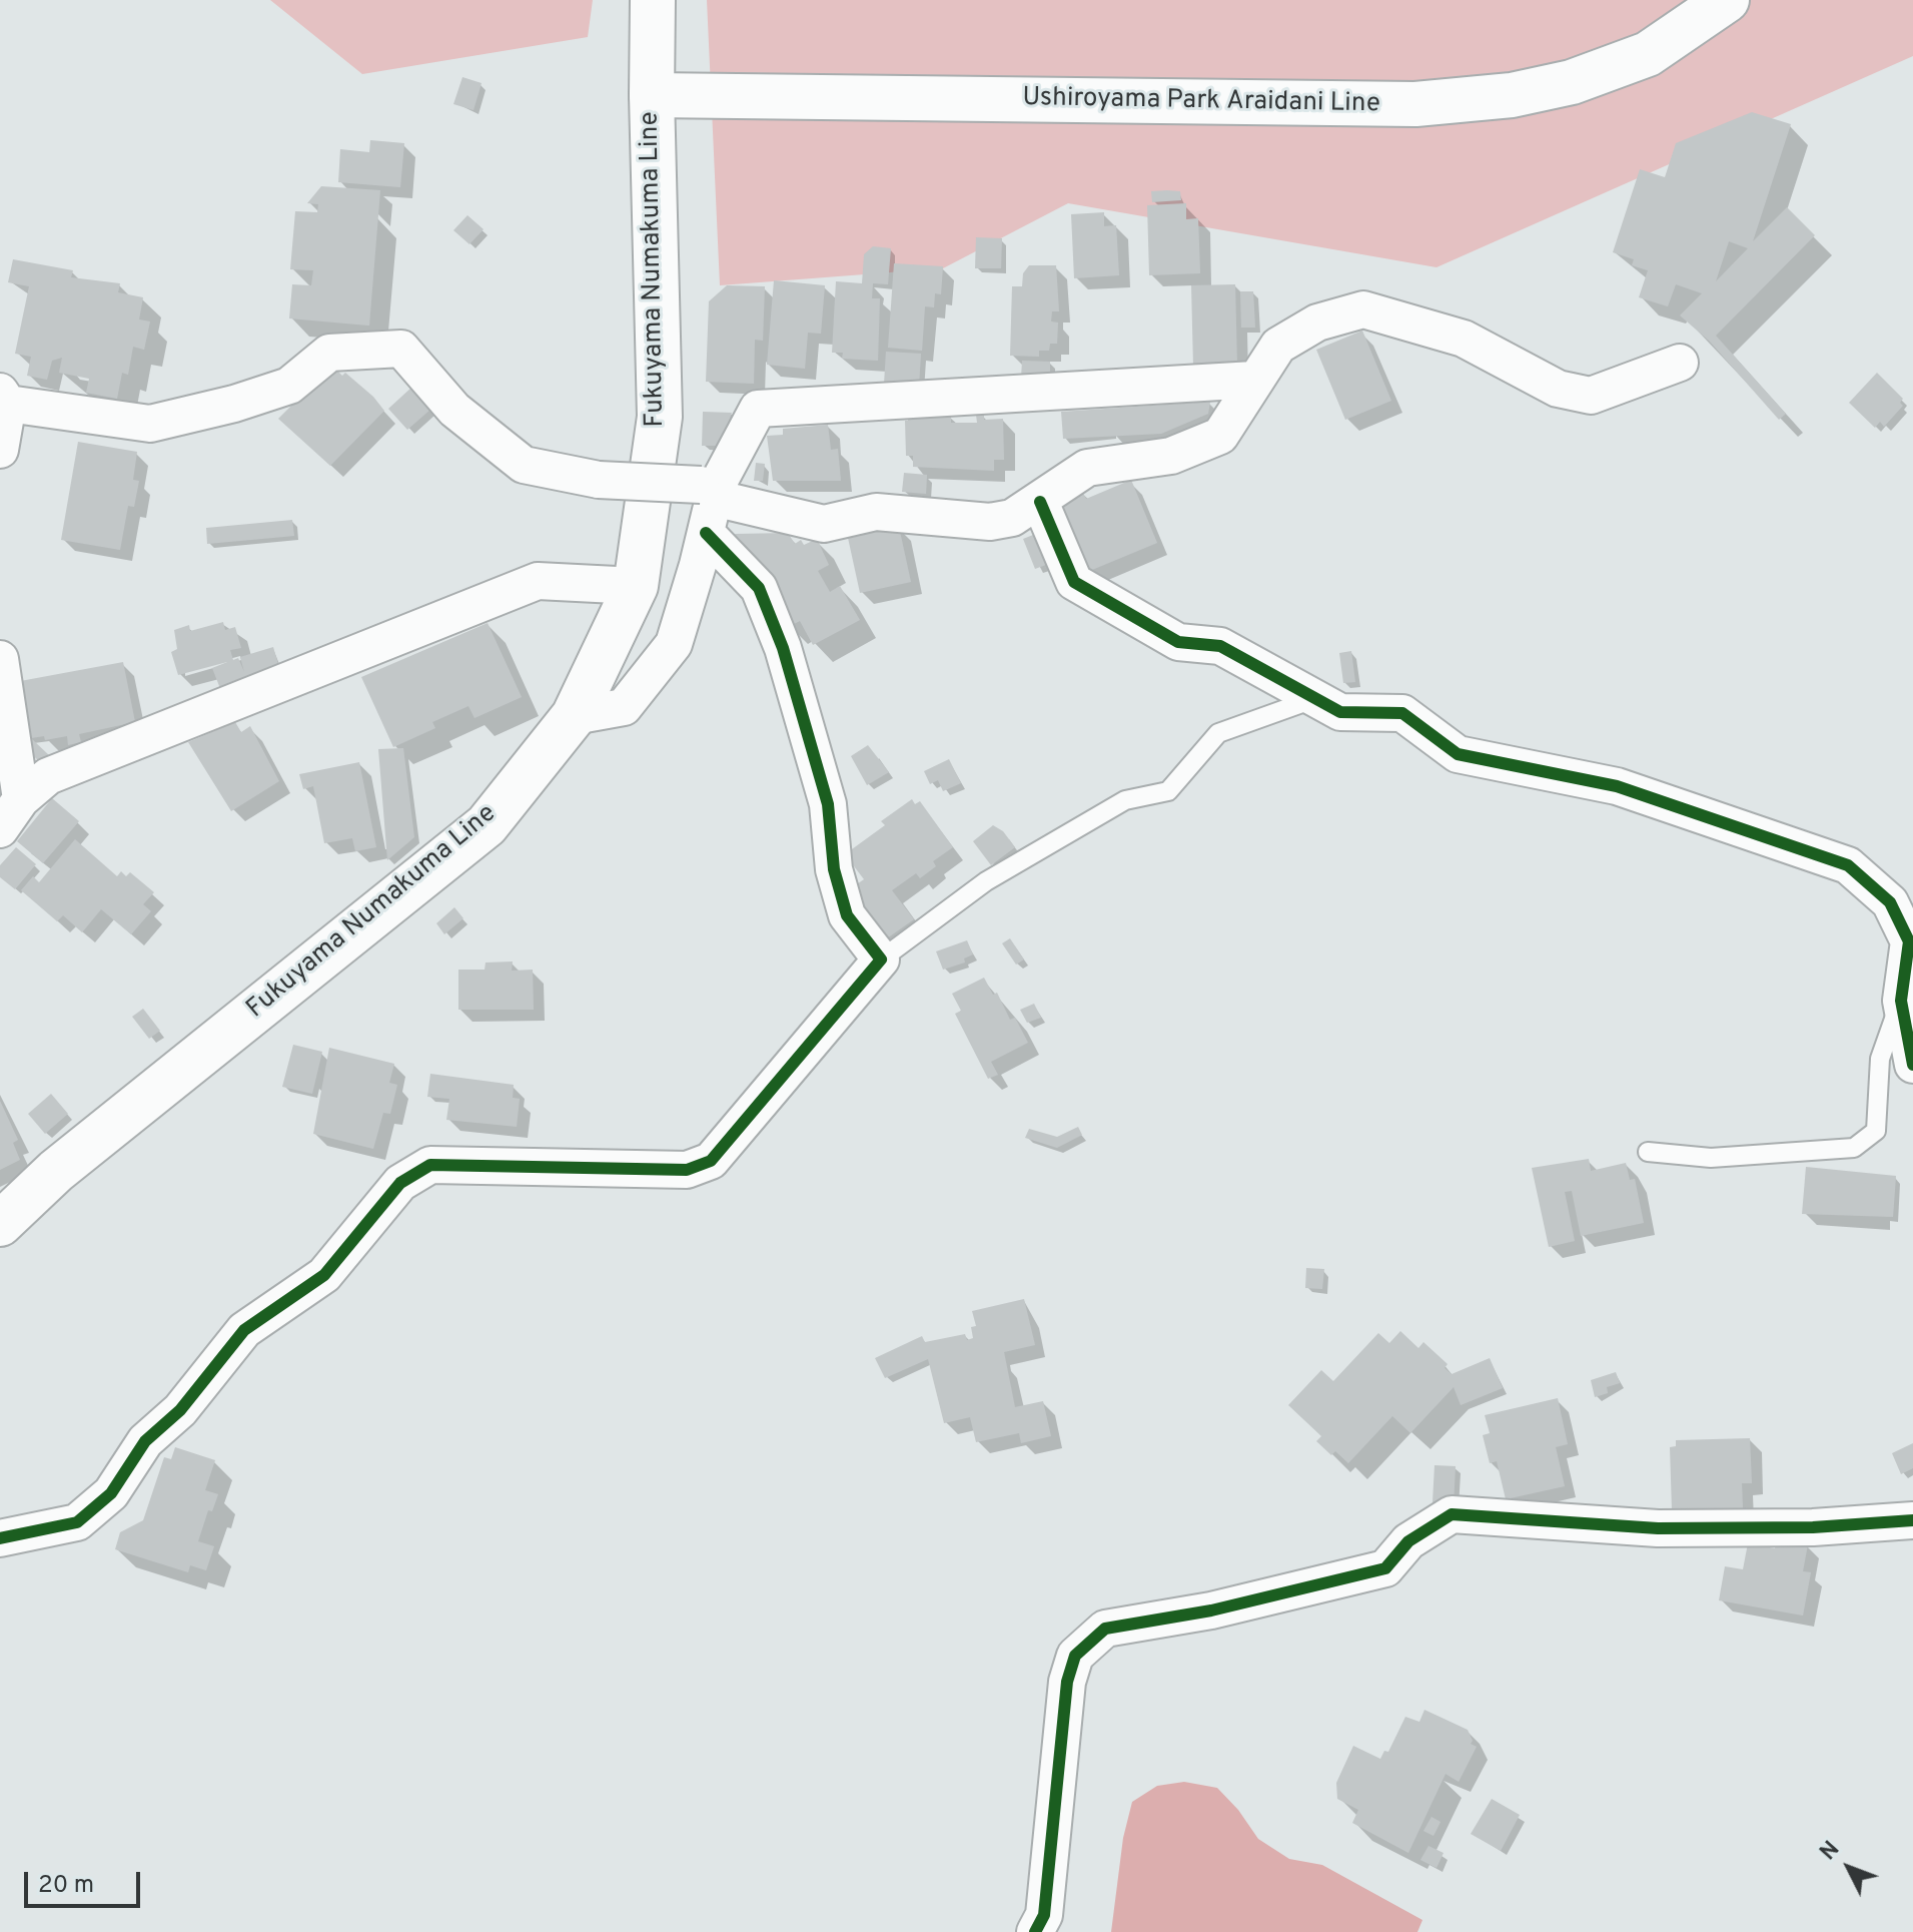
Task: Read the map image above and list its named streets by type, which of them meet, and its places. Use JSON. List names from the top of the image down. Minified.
{"streets":{"main road":["Ushiroyama Park Araidani Line","Fukuyama Numakuma Line"]},"crossings":[["Ushiroyama Park Araidani Line","Fukuyama Numakuma Line"]],"scale_bar":"20 m","north":"top left"}
